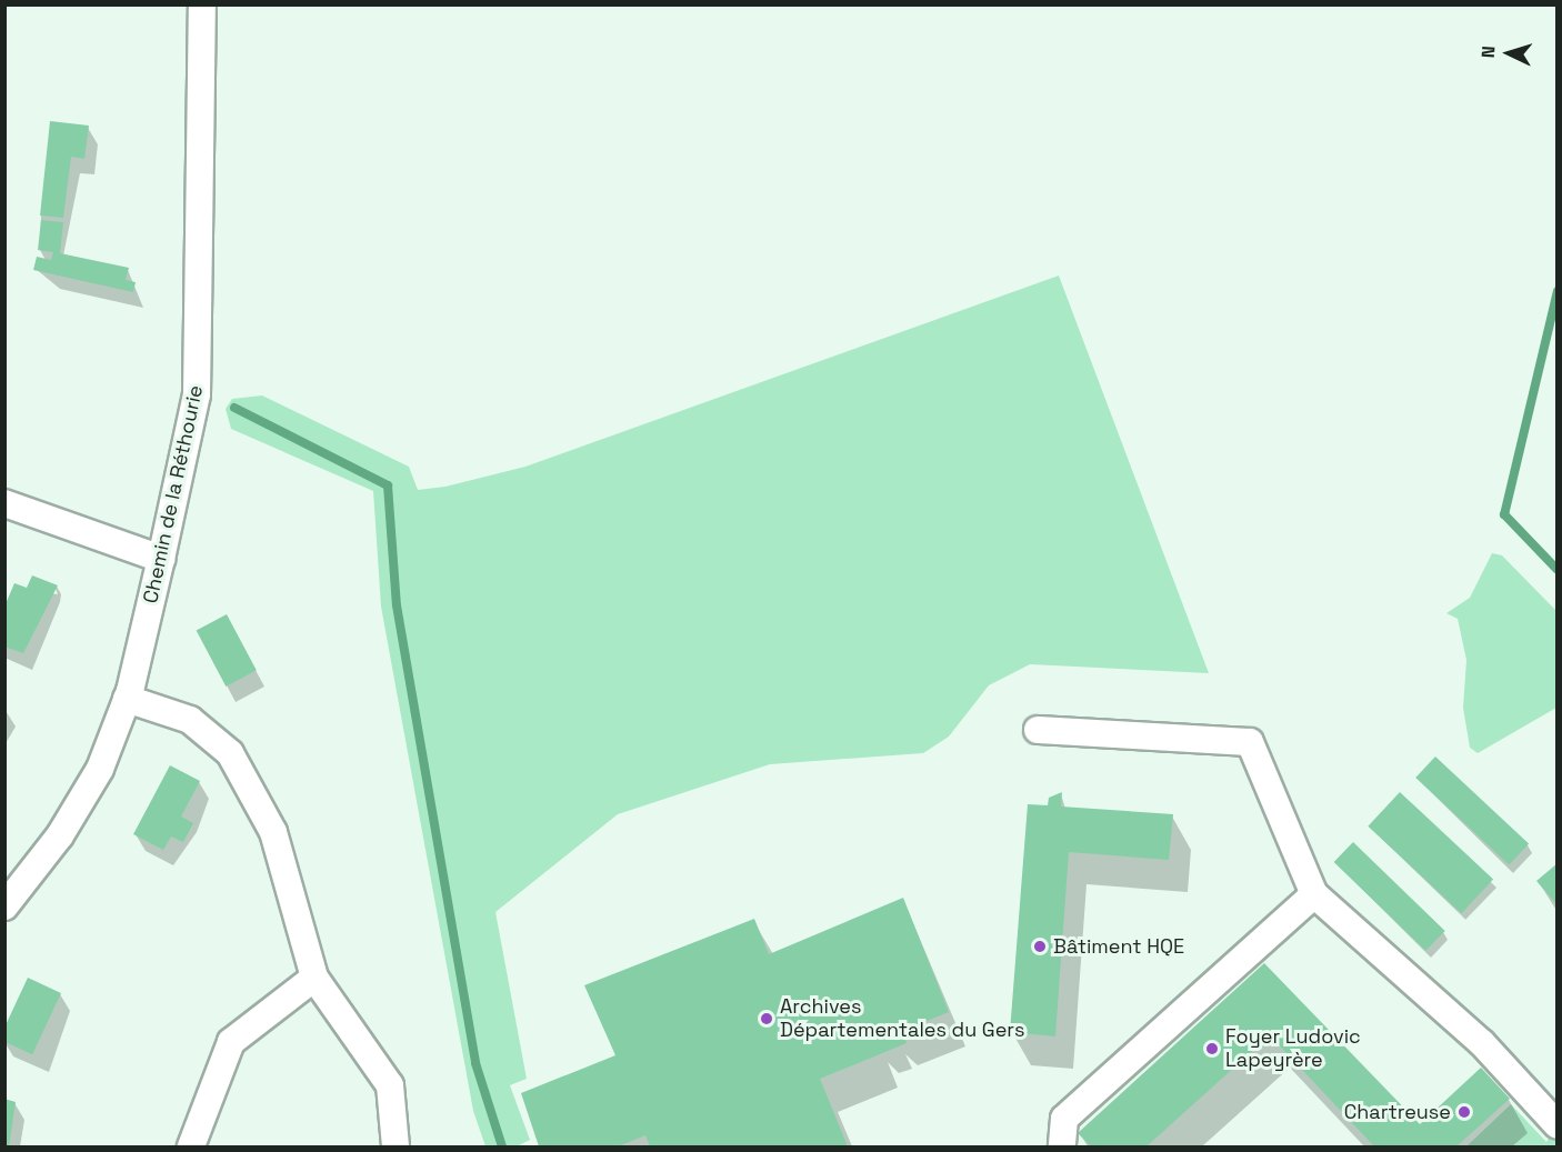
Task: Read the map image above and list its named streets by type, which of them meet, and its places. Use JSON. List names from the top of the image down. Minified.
{"streets":{"street":["Chemin de la Réthourie"]},"places":["Bâtiment HQE","Archives Départementales du Gers","Foyer Ludovic Lapeyrère","Chartreuse"],"north":"left"}
